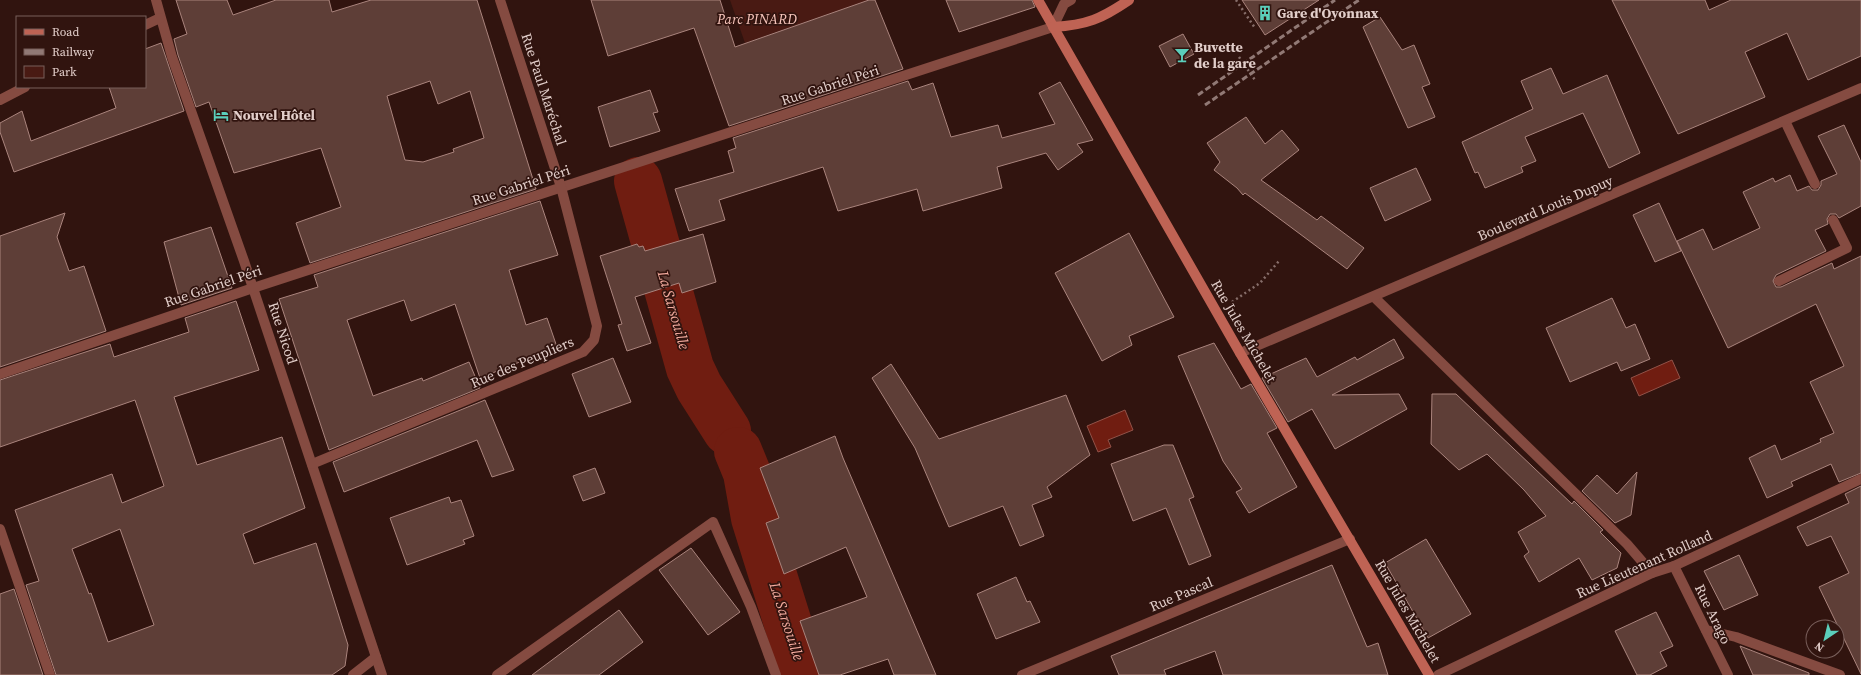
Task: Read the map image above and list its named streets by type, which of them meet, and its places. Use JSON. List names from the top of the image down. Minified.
{"streets":{"main road":["Rue Jules Michelet"],"street":["Rue Gabriel Péri","Rue Paul Maréchal","Boulevard Louis Dupuy","Rue Nicod","Rue des Peupliers","Rue Lieutenant Rolland","Rue Pascal","Rue Arago"]},"crossings":[["Rue Gabriel Péri","Rue Paul Maréchal"],["Rue Gabriel Péri","Rue Jules Michelet"],["Rue Gabriel Péri","Rue Nicod"],["Rue Gabriel Péri","Rue des Peupliers"],["Rue Paul Maréchal","Rue des Peupliers"],["Boulevard Louis Dupuy","Rue Jules Michelet"],["Rue Jules Michelet","Rue Pascal"],["Rue Nicod","Rue des Peupliers"],["Rue Lieutenant Rolland","Rue Arago"]],"water":["La Sarsouille"],"parks":["Parc PINARD"],"places":{"building":["Gare d'Oyonnax"],"bar":["Buvette de la gare"],"hotel":["Nouvel Hôtel"]},"legend":["Road","Railway","Park"],"north":"bottom left"}
